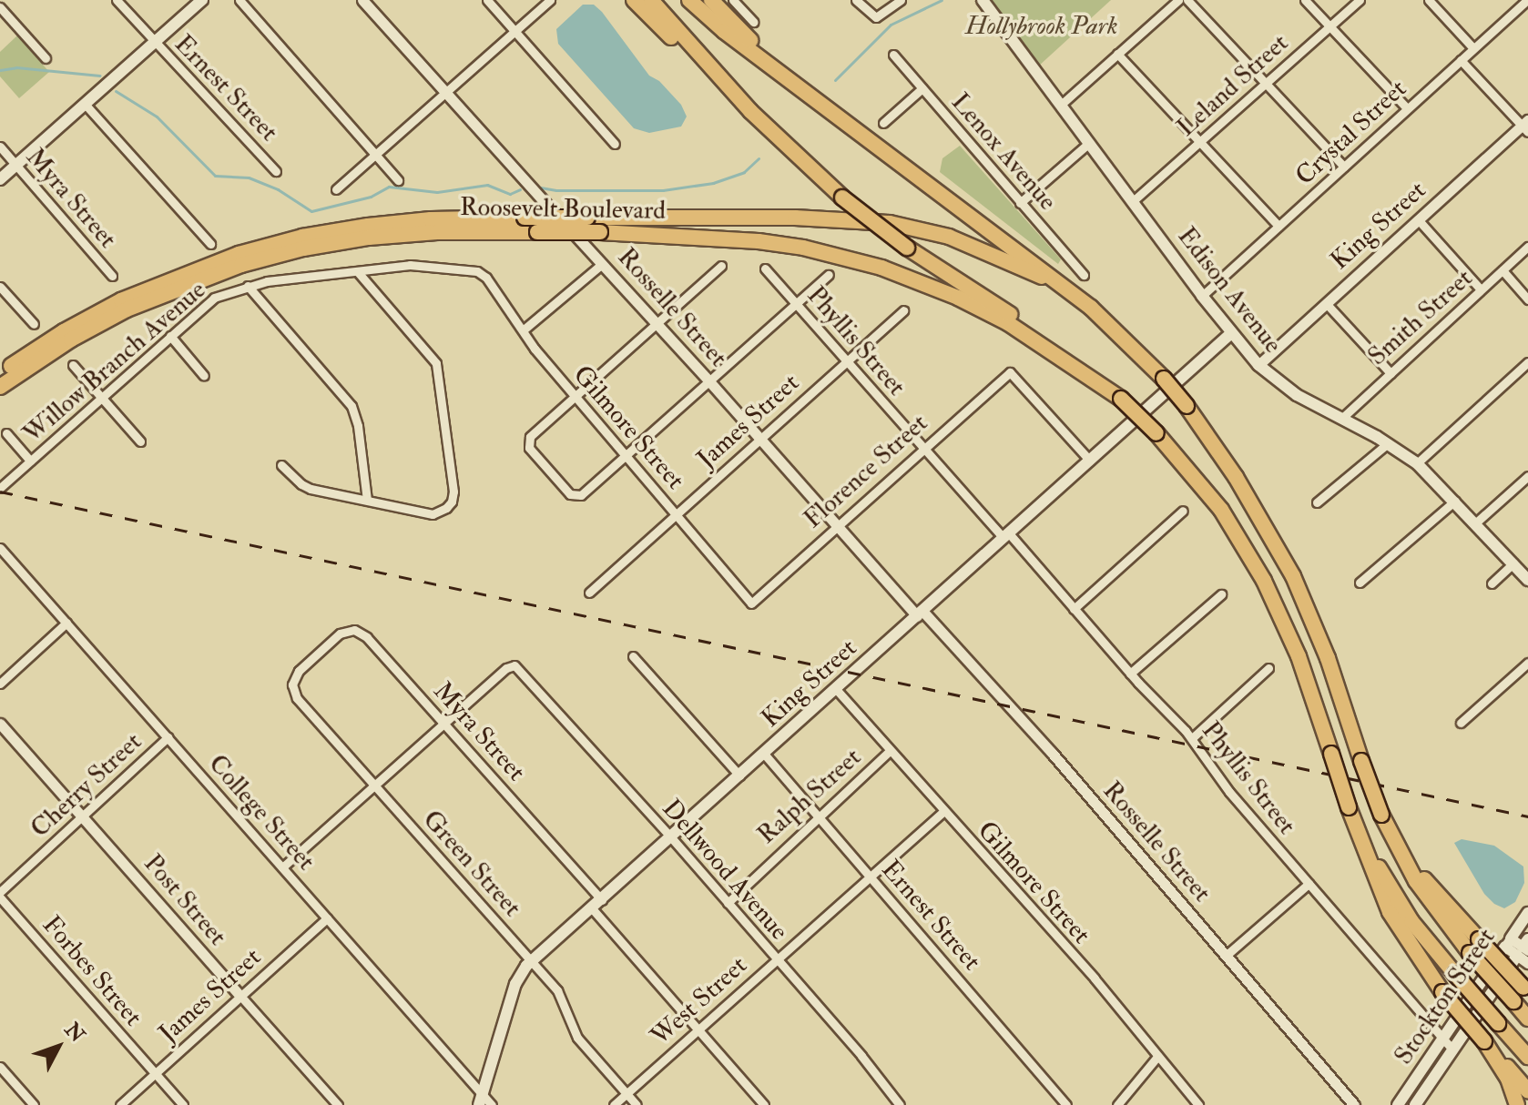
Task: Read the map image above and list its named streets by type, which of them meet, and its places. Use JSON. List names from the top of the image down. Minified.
{"streets":{"highway":["Roosevelt Boulevard"],"main road":["King Street","Edison Avenue","Stockton Street"],"street":["Leland Street","Ernest Street","Crystal Street","Lenox Avenue","Myra Street","Rosselle Street","Smith Street","Phyllis Street","Willow Branch Avenue","James Street","Gilmore Street","Florence Street","Cherry Street","Ralph Street","College Street","Green Street","Dellwood Avenue","Post Street","Forbes Street","West Street"]},"crossings":[["Leland Street","Edison Avenue"],["Ernest Street","King Street"],["Ernest Street","Ralph Street"],["Ernest Street","West Street"],["Crystal Street","Edison Avenue"],["Myra Street","King Street"],["Myra Street","Green Street"],["Myra Street","Dellwood Avenue"],["King Street","Edison Avenue"],["King Street","Rosselle Street"],["King Street","Phyllis Street"],["King Street","Gilmore Street"],["King Street","Florence Street"],["King Street","College Street"],["King Street","Green Street"],["King Street","Dellwood Avenue"],["Edison Avenue","Smith Street"],["Rosselle Street","James Street"],["Rosselle Street","Florence Street"],["Phyllis Street","James Street"],["Phyllis Street","Florence Street"],["Phyllis Street","Stockton Street"],["Willow Branch Avenue","Gilmore Street"],["James Street","Gilmore Street"],["James Street","College Street"],["James Street","Post Street"],["James Street","Forbes Street"],["Gilmore Street","Florence Street"],["Gilmore Street","Ralph Street"],["Gilmore Street","West Street"],["Cherry Street","College Street"],["Cherry Street","Post Street"],["Cherry Street","Forbes Street"],["Ralph Street","Dellwood Avenue"],["Green Street","West Street"],["Dellwood Avenue","West Street"]],"parks":["Hollybrook Park"],"north":"top right"}
